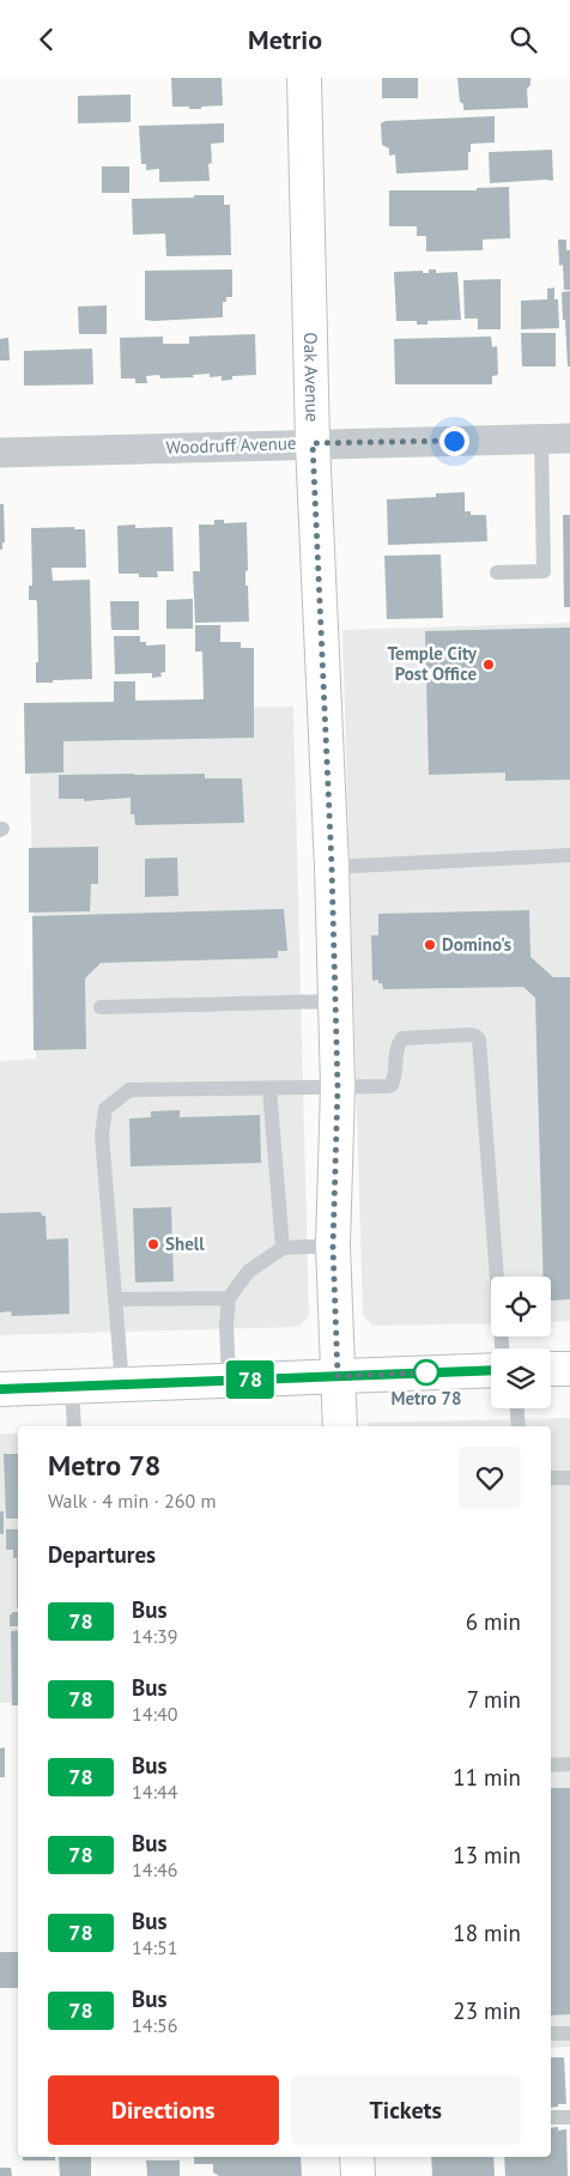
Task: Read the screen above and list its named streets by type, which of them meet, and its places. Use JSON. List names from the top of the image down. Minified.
{"streets":{"street":["Oak Avenue","Woodruff Avenue"]},"crossings":[["Oak Avenue","Woodruff Avenue"]],"places":["Temple City Post Office","Domino's","Shell","Metro 78"],"lines":["bus line 78"],"page":{"header":"Metrio","on_map":"78","heading":[["Metro 78","Walk · 4 min · 260 m"],"Departures"],"list":[{"mark":"78","name":"Bus","note":"14:39","value":"6 min"},{"mark":"78","name":"Bus","note":"14:40","value":"7 min"},{"mark":"78","name":"Bus","note":"14:44","value":"11 min"},{"mark":"78","name":"Bus","note":"14:46","value":"13 min"},{"mark":"78","name":"Bus","note":"14:51","value":"18 min"},{"mark":"78","name":"Bus","note":"14:56","value":"23 min"}],"buttons":["Directions","Tickets"]}}
